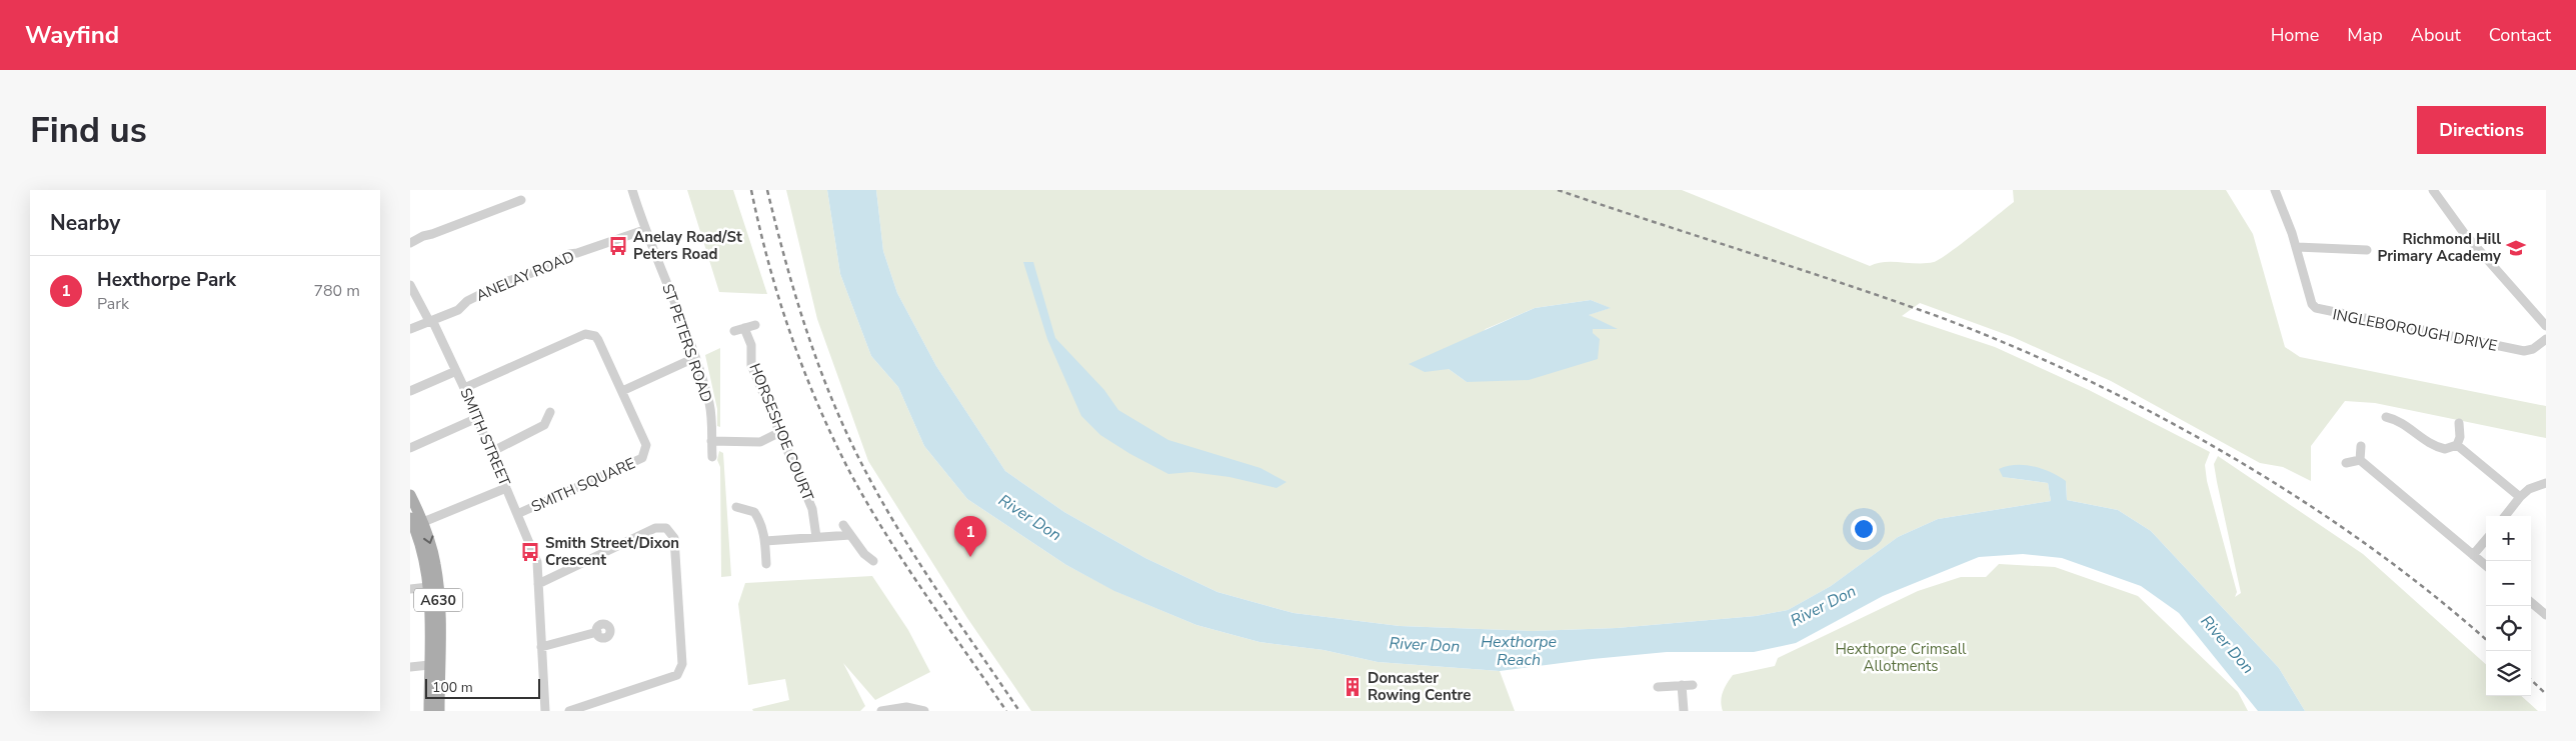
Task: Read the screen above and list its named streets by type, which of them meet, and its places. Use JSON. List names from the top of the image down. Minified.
{"streets":{"main road":["A630"],"street":["ANELAY ROAD","INGLEBOROUGH DRIVE","ST PETERS ROAD","HORSESHOE COURT","SMITH STREET","SMITH SQUARE"]},"crossings":[["ANELAY ROAD","ST PETERS ROAD"],["ANELAY ROAD","SMITH STREET"],["SMITH STREET","SMITH SQUARE"]],"water":["River Don","Hexthorpe Reach"],"parks":["Hexthorpe Crimsall Allotments"],"places":{"bus stop":["Anelay Road/St Peters Road","Smith Street/Dixon Crescent"],"school or university":["Richmond Hill Primary Academy"],"building":["Doncaster Rowing Centre"]},"scale_bar":"100 m","page":{"header":"Wayfind","nav":["Home","Map","About","Contact"],"buttons":"Directions","title":"Find us","heading":"Nearby","list":[{"mark":"1","name":"Hexthorpe Park","note":"Park","value":"780 m"}],"map_buttons":["+","−"],"pins":"1","scale":"100 m"}}
